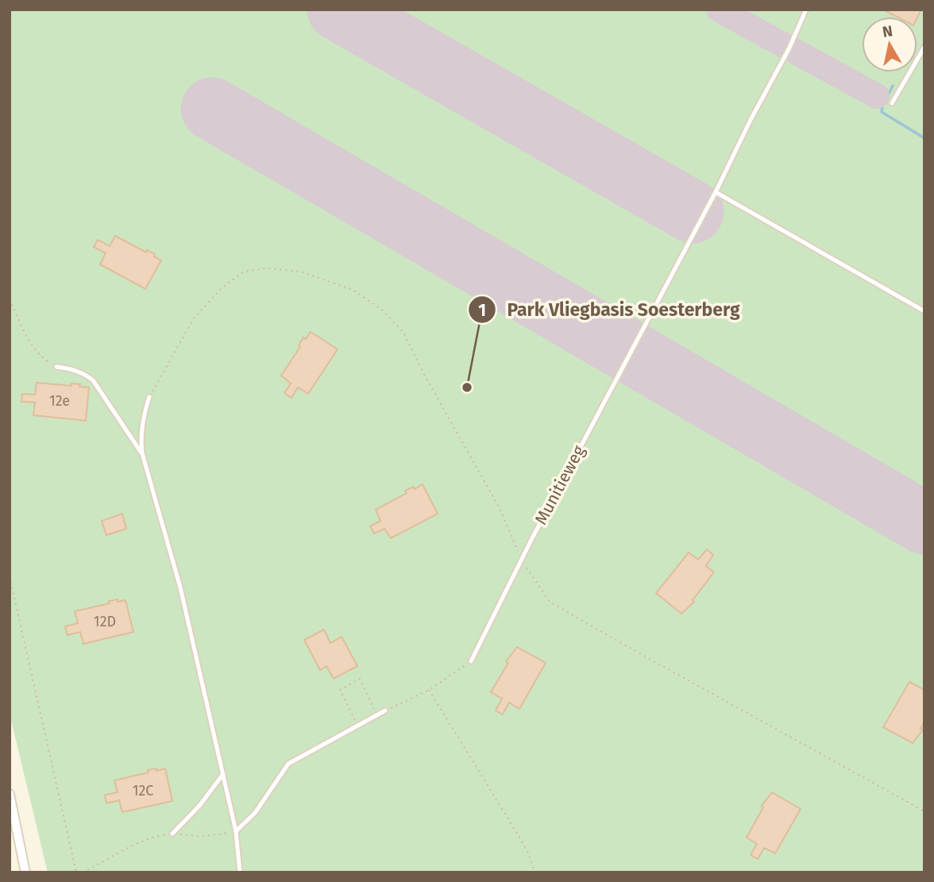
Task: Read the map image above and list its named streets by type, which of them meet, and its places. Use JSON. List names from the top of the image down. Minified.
{"streets":{"lane":["Munitieweg"]},"places":["Park Vliegbasis Soesterberg"],"house_numbers":["12e","12D","12C"],"north":"top"}
